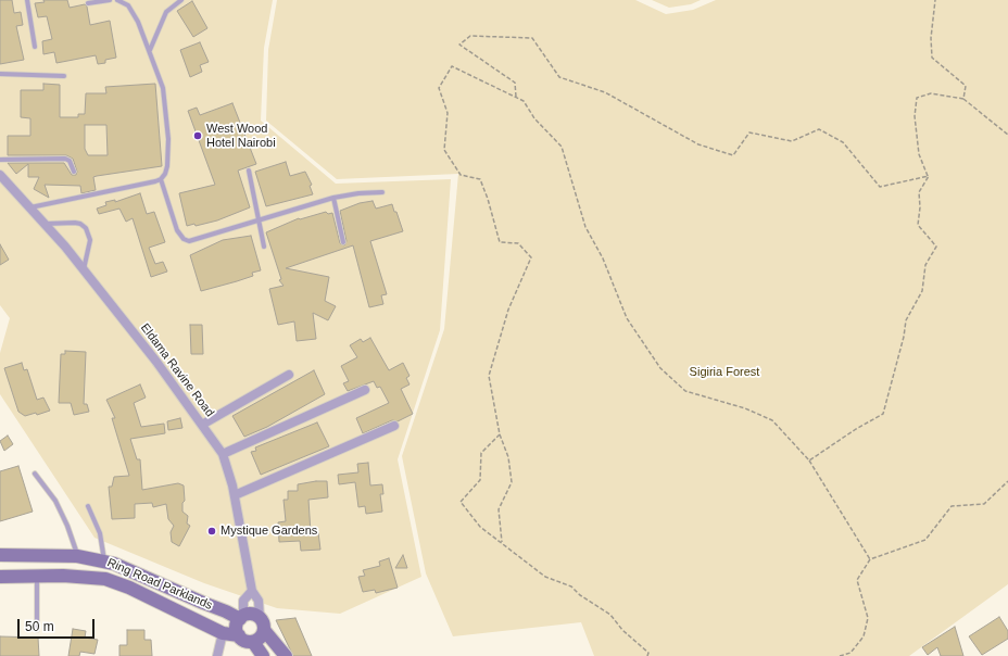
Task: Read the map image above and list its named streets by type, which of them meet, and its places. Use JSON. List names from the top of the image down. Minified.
{"streets":{"street":["Eldama Ravine Road","Ring Road Parklands"]},"crossings":[["Eldama Ravine Road","Ring Road Parklands"]],"parks":["Sigiria Forest"],"places":["West Wood Hotel Nairobi","Mystique Gardens"],"scale_bar":"50 m"}
